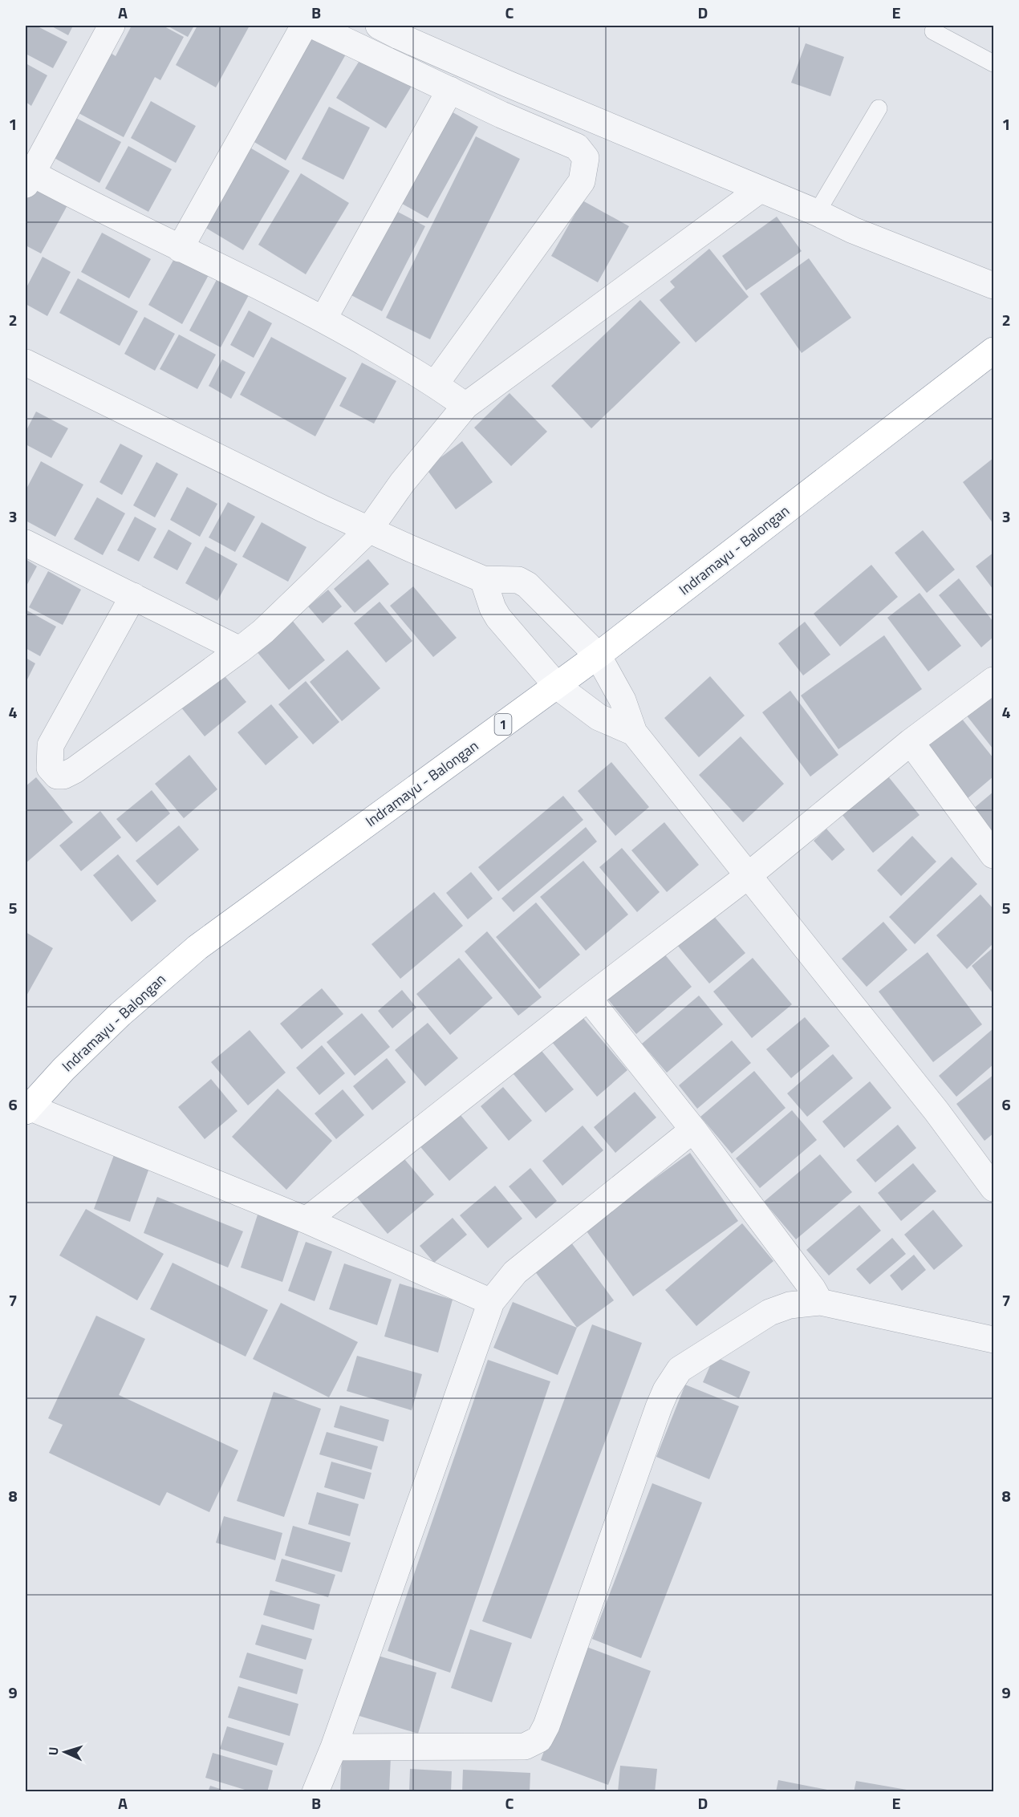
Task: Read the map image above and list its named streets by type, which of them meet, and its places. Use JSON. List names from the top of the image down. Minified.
{"streets":{"highway":["Indramayu - Balongan","1"]},"north":"left","grid":{"columns":["A","B","C","D","E"],"rows":["1","2","3","4","5","6","7","8","9"]}}
